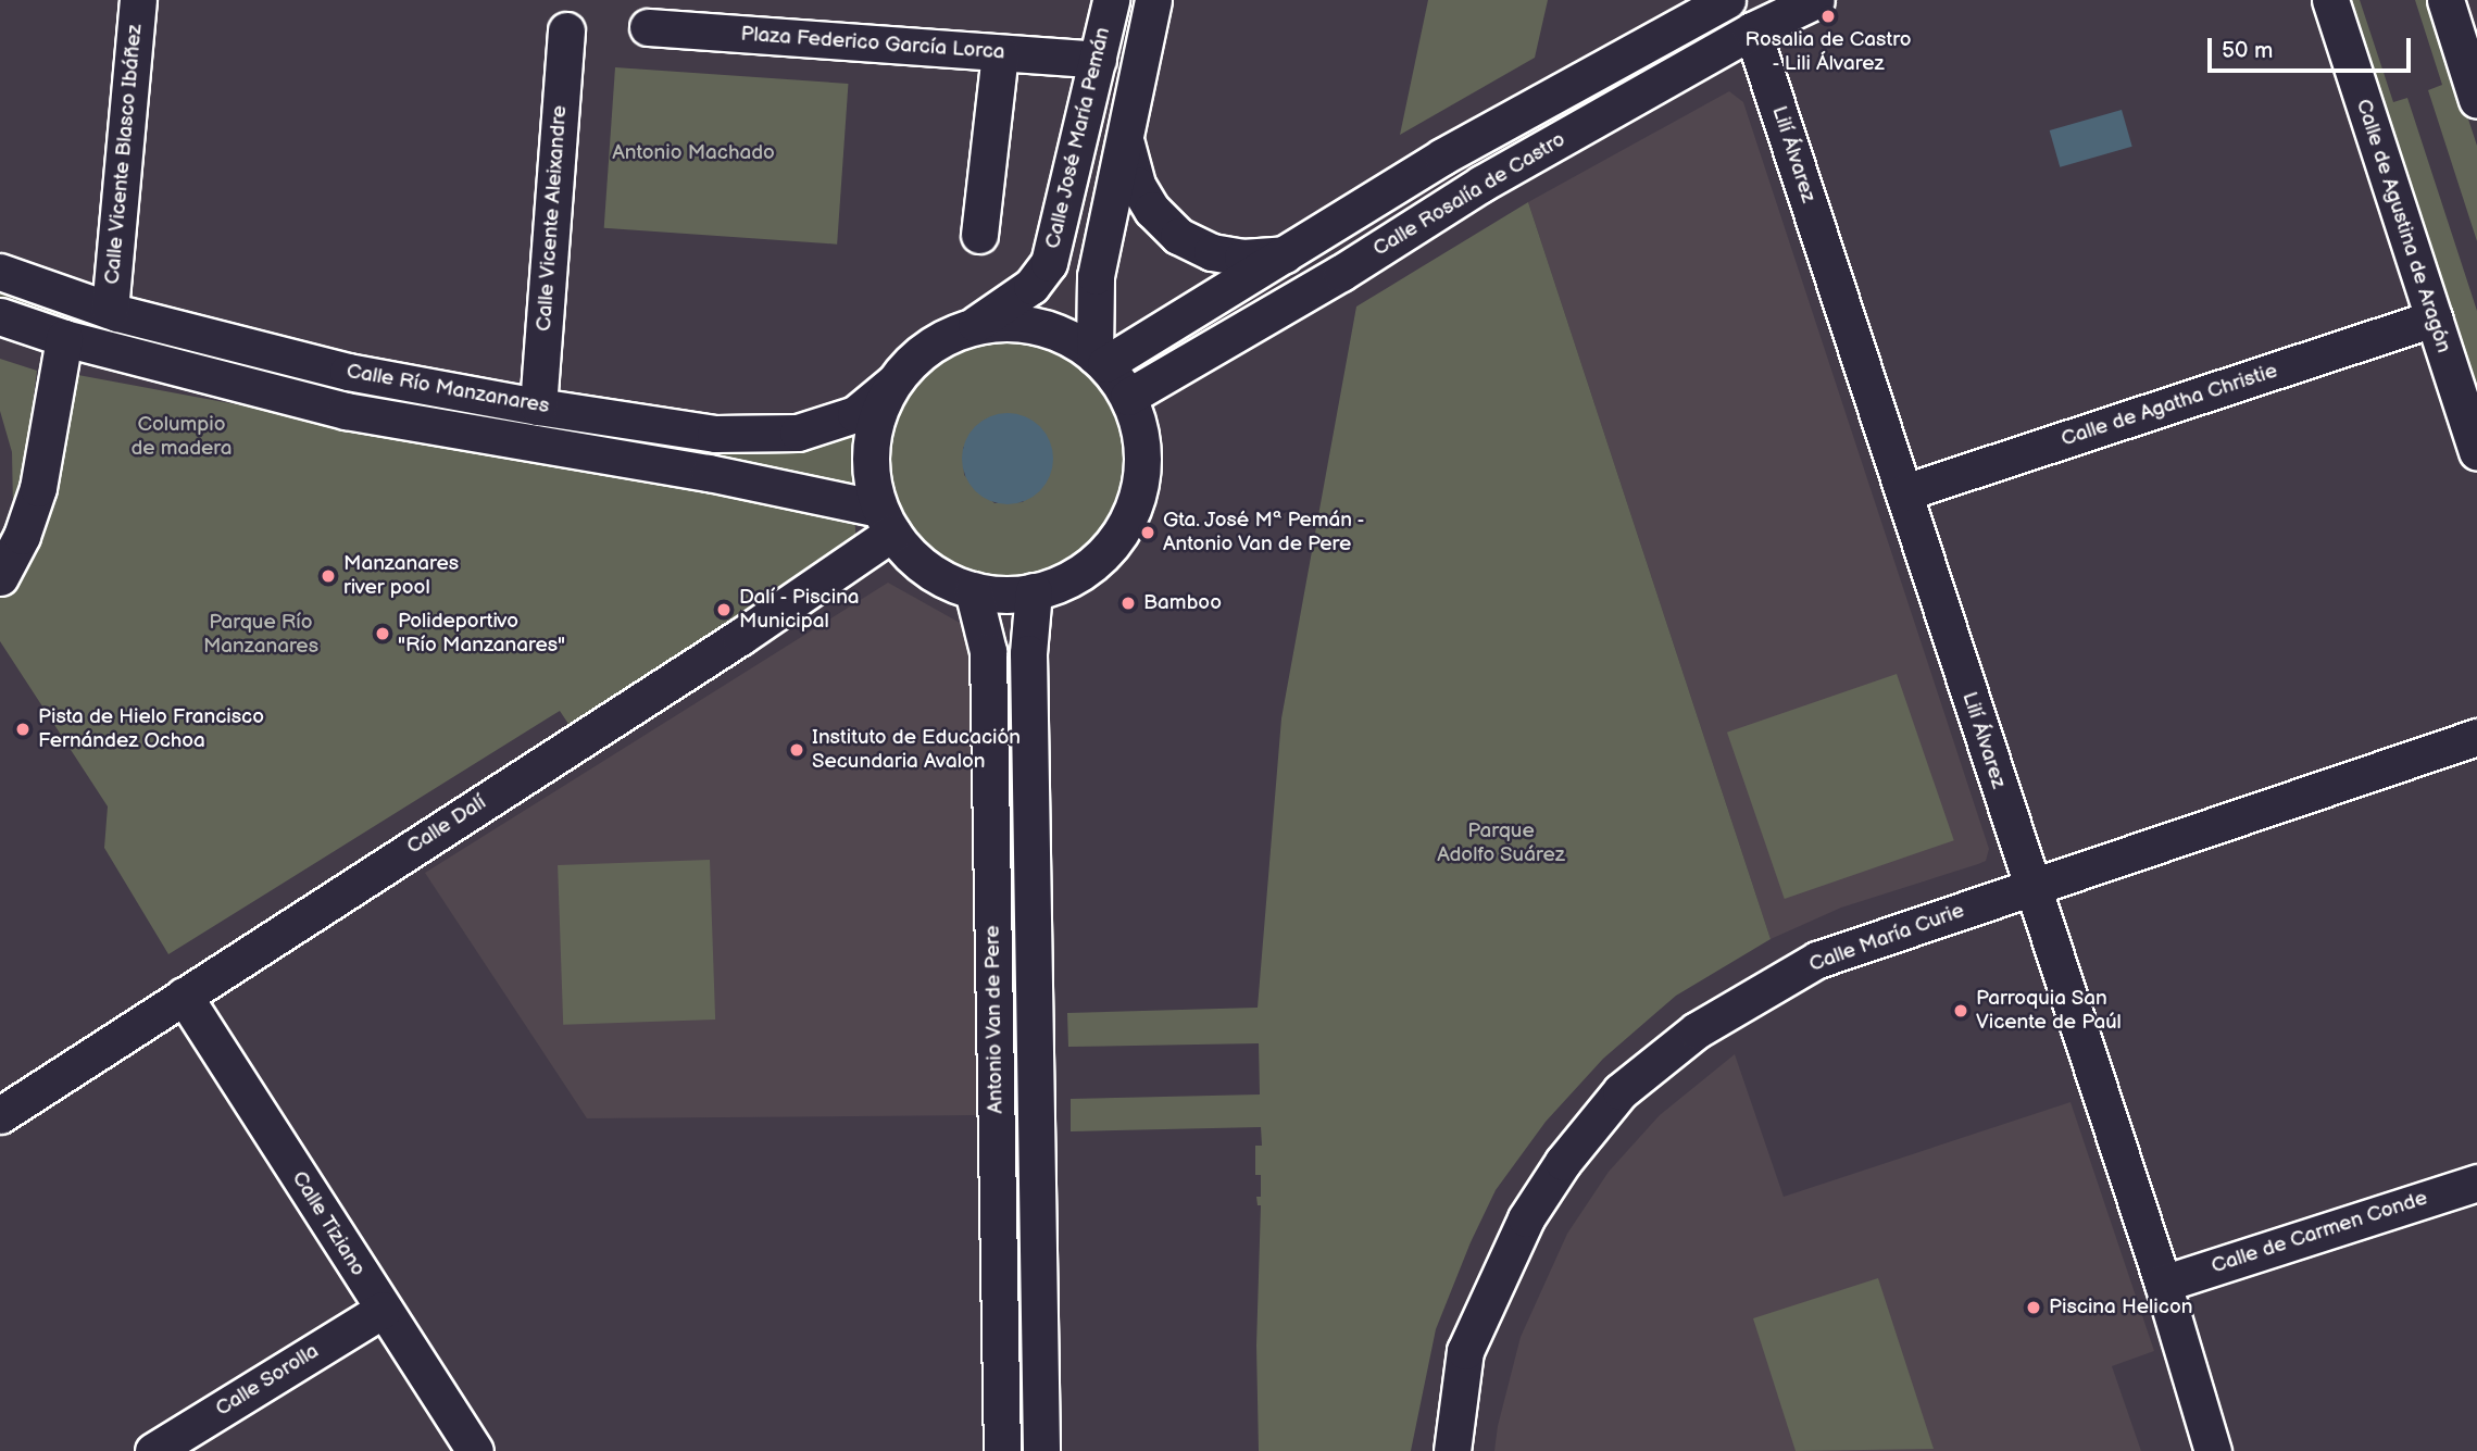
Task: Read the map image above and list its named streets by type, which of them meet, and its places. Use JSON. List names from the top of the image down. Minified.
{"streets":{"street":["Plaza Federico García Lorca","Calle José María Pemán","Calle Vicente Blasco Ibáñez","Lilí Álvarez","Calle Rosalía de Castro","Calle Vicente Aleixandre","Calle de Agustina de Aragón","Calle Río Manzanares","Calle de Agatha Christie","Calle Dalí","Calle María Curie","Antonio Van de Pere","Calle Tiziano","Calle de Carmen Conde","Calle Sorolla"]},"crossings":[["Plaza Federico García Lorca","Calle José María Pemán"],["Calle José María Pemán","Calle Rosalía de Castro"],["Calle José María Pemán","Calle Río Manzanares"],["Calle José María Pemán","Calle Dalí"],["Calle José María Pemán","Antonio Van de Pere"],["Calle Vicente Blasco Ibáñez","Calle Río Manzanares"],["Lilí Álvarez","Calle Rosalía de Castro"],["Lilí Álvarez","Calle de Agatha Christie"],["Lilí Álvarez","Calle María Curie"],["Lilí Álvarez","Calle de Carmen Conde"],["Calle Rosalía de Castro","Calle Río Manzanares"],["Calle Rosalía de Castro","Calle Dalí"],["Calle Rosalía de Castro","Antonio Van de Pere"],["Calle Vicente Aleixandre","Calle Río Manzanares"],["Calle de Agustina de Aragón","Calle de Agatha Christie"],["Calle Río Manzanares","Calle Dalí"],["Calle Río Manzanares","Antonio Van de Pere"],["Calle Dalí","Antonio Van de Pere"],["Calle Dalí","Calle Tiziano"],["Calle Tiziano","Calle Sorolla"]],"parks":["Antonio Machado","Columpio de madera","Parque Río Manzanares","Parque Adolfo Suárez"],"places":["Rosalia de Castro - Lili Álvarez","Gta. José Mª Pemán - Antonio Van de Pere","Manzanares river pool","Bamboo","Dalí - Piscina Municipal","Polideportivo \"Río Manzanares\"","Pista de Hielo Francisco Fernández Ochoa","Instituto de Educación Secundaria Avalon","Parroquia San Vicente de Paúl","Piscina Helicon"],"scale_bar":"50 m"}
